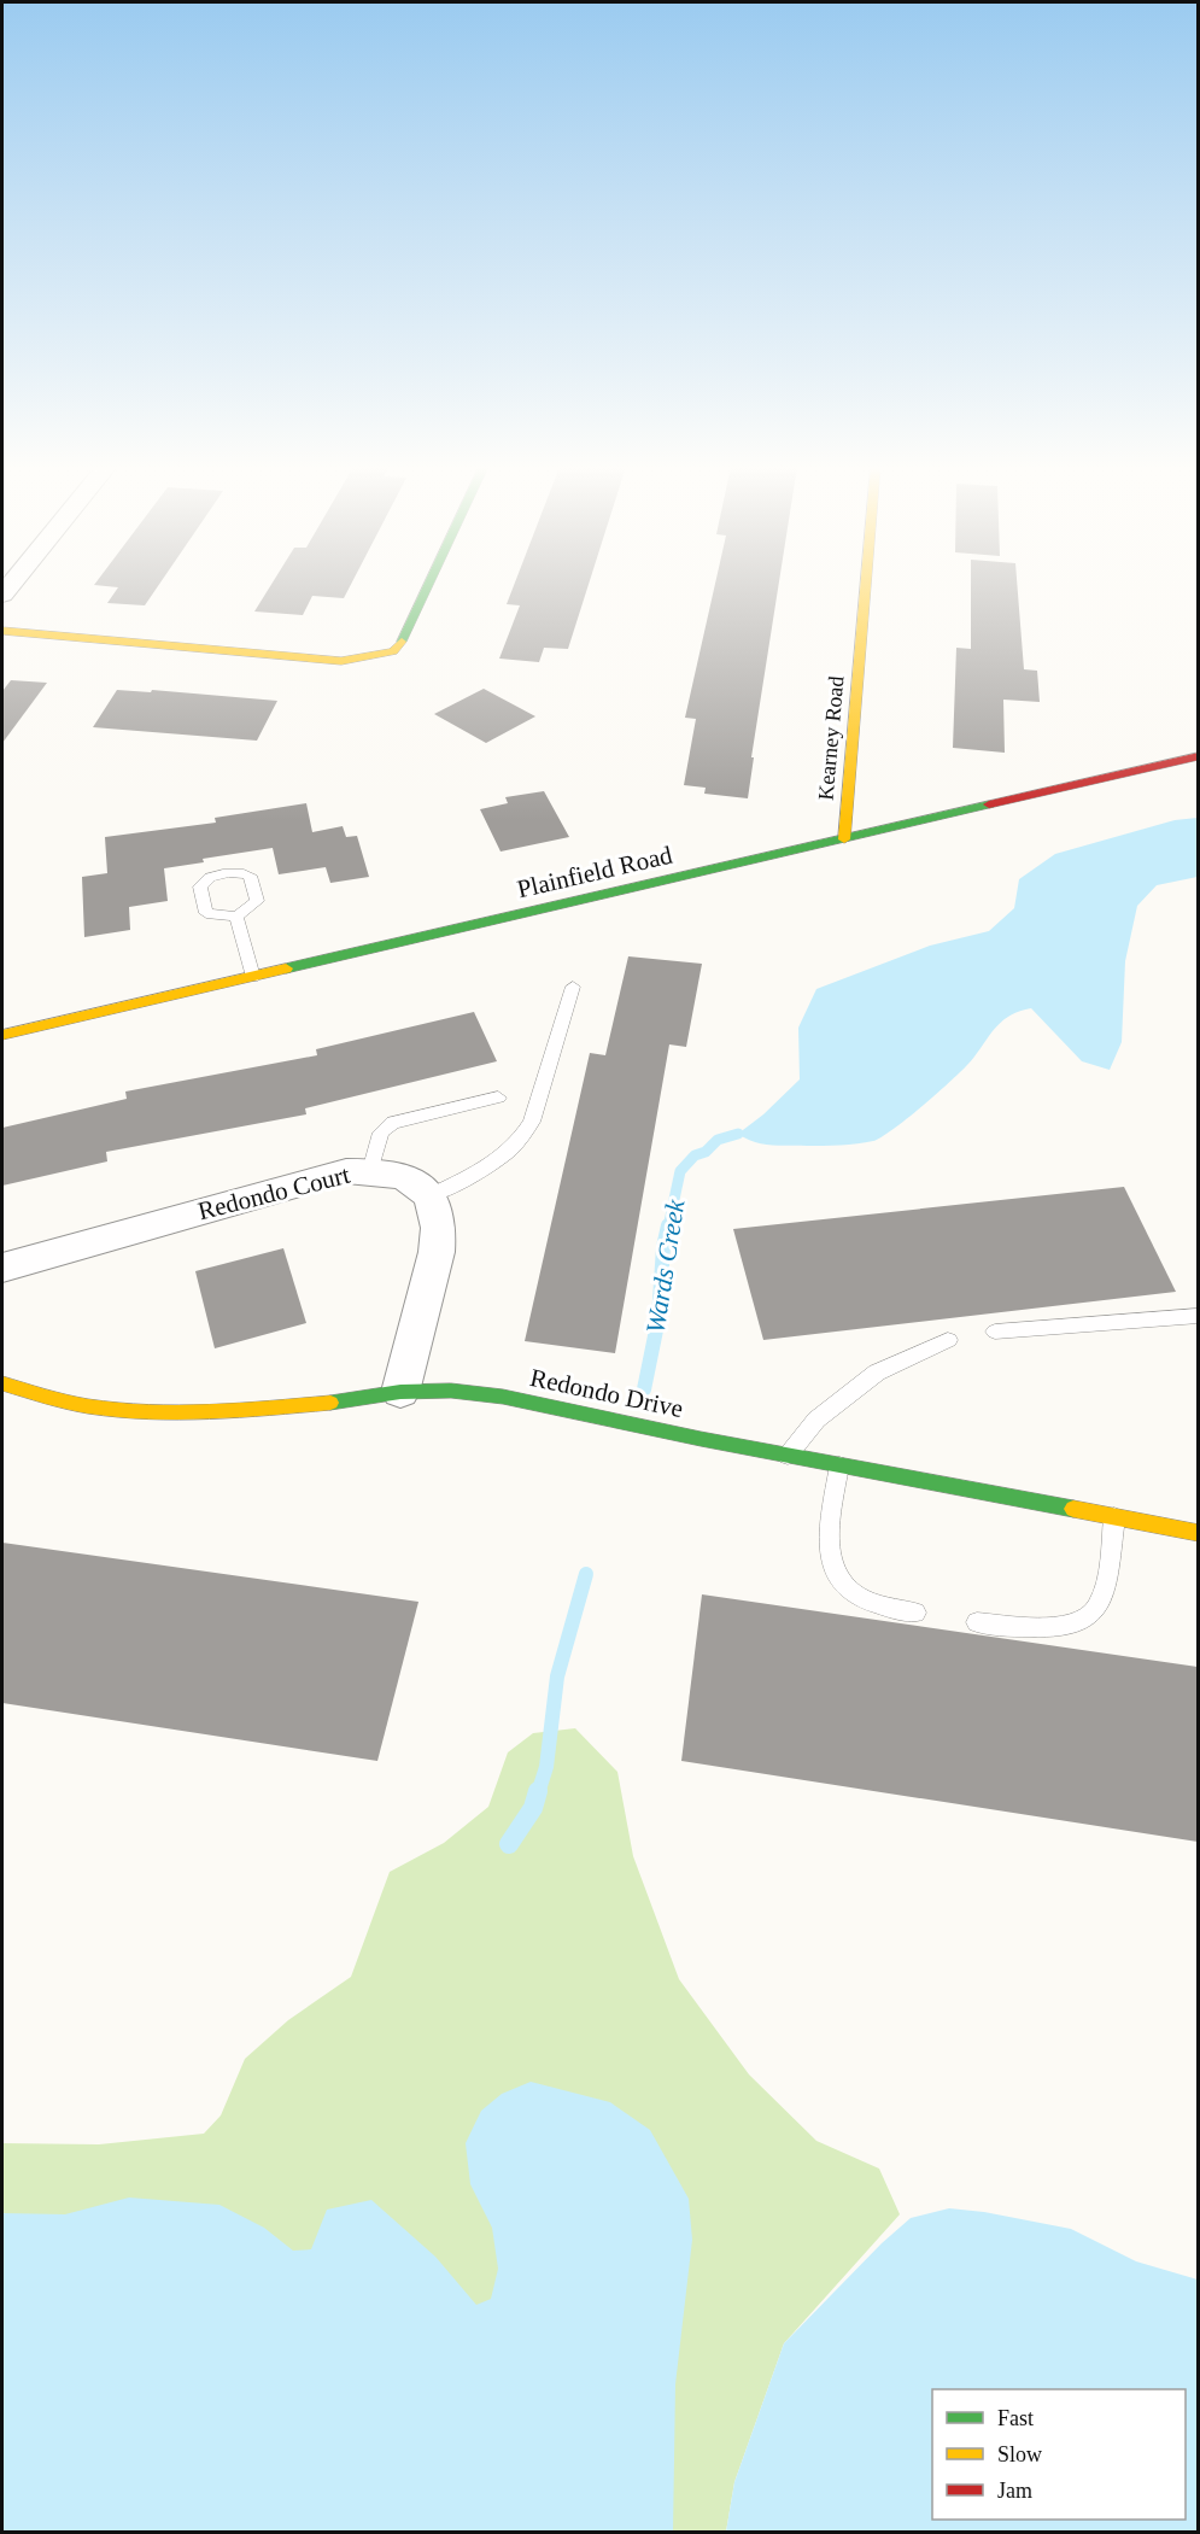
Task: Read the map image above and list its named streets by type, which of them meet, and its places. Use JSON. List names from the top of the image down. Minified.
{"streets":{"street":["Kearney Road","Plainfield Road","Redondo Court","Redondo Drive"]},"crossings":[["Kearney Road","Plainfield Road"]],"water":["Wards Creek"],"legend":["Fast","Slow","Jam"]}
